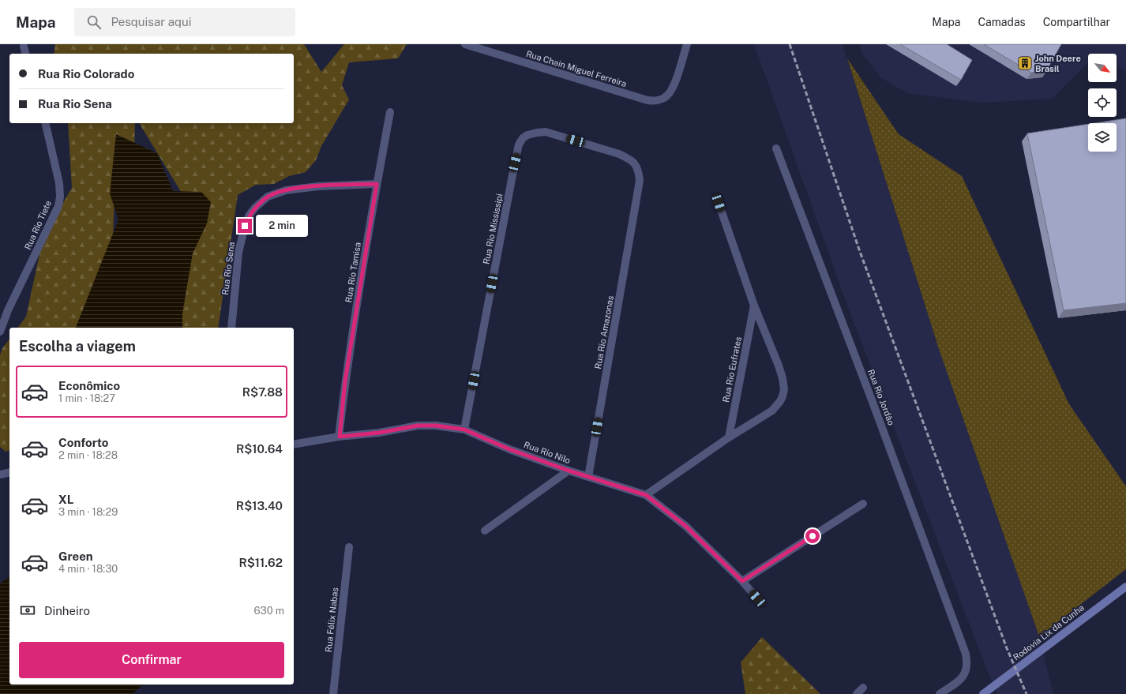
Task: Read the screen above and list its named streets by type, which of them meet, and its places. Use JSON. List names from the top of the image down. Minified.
{"streets":{"main road":["Rodovia Lix da Cunha"],"street":["Rua Chain Miguel Ferreira","Rua Rio Tiete","Rua Rio Mississipi","Rua Rio Sena","Rua Rio Tamisa","Rua Rio Amazonas","Rua Rio Eufrates","Rua Rio Jordão","Rua Rio Nilo","Rua Félix Nabas"]},"crossings":[["Rua Rio Mississipi","Rua Rio Amazonas"],["Rua Rio Mississipi","Rua Rio Nilo"],["Rua Rio Sena","Rua Rio Tamisa"],["Rua Rio Tamisa","Rua Rio Nilo"],["Rua Rio Amazonas","Rua Rio Nilo"],["Rua Rio Eufrates","Rua Rio Nilo"]],"places":{"building":["John Deere Brasil"]},"north":"bottom right","page":{"header":"Mapa","search":"Pesquisar aqui","nav":["Mapa","Camadas","Compartilhar"],"banner":["Rua Rio Colorado","Rua Rio Sena"],"bubble":"2 min","heading":"Escolha a viagem","list":[{"name":"Econômico","note":"1 min · 18:27","value":"R$7.88"},{"name":"Conforto","note":"2 min · 18:28","value":"R$10.64"},{"name":"XL","note":"3 min · 18:29","value":"R$13.40"},{"name":"Green","note":"4 min · 18:30","value":"R$11.62"}],"pay":["Dinheiro","630 m"],"buttons":"Confirmar"}}
